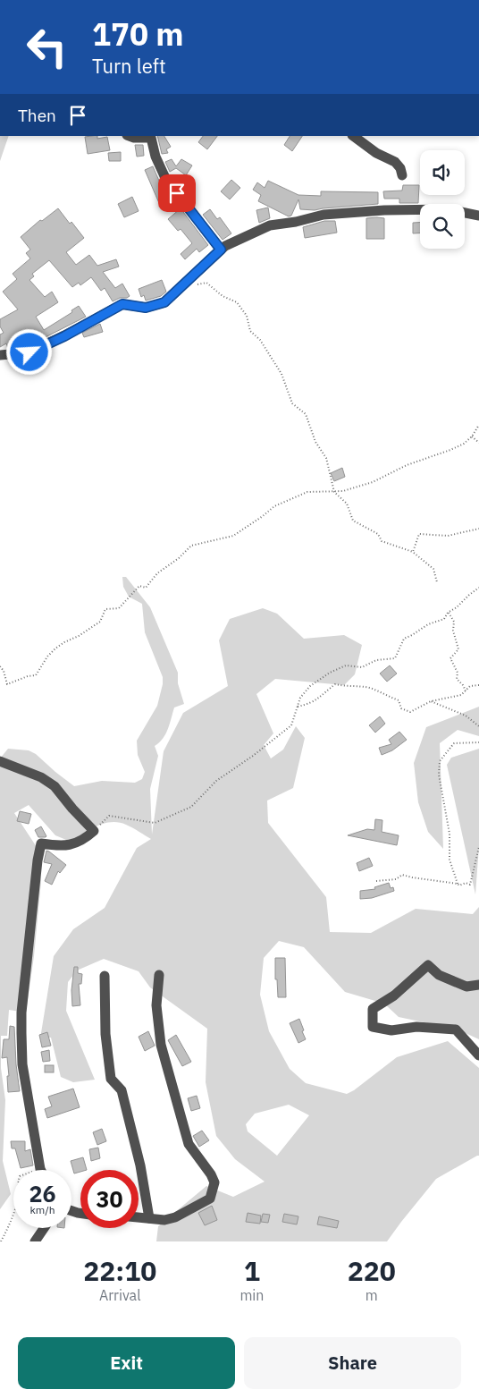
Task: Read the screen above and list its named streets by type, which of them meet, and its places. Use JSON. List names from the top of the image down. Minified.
{"page":{"turn":["170 m","Turn left"],"then":"Then","speed":"26 km/h","limit":"30","eta":["22:10","Arrival","1","min","220","m"],"buttons":["Exit","Share"]}}
